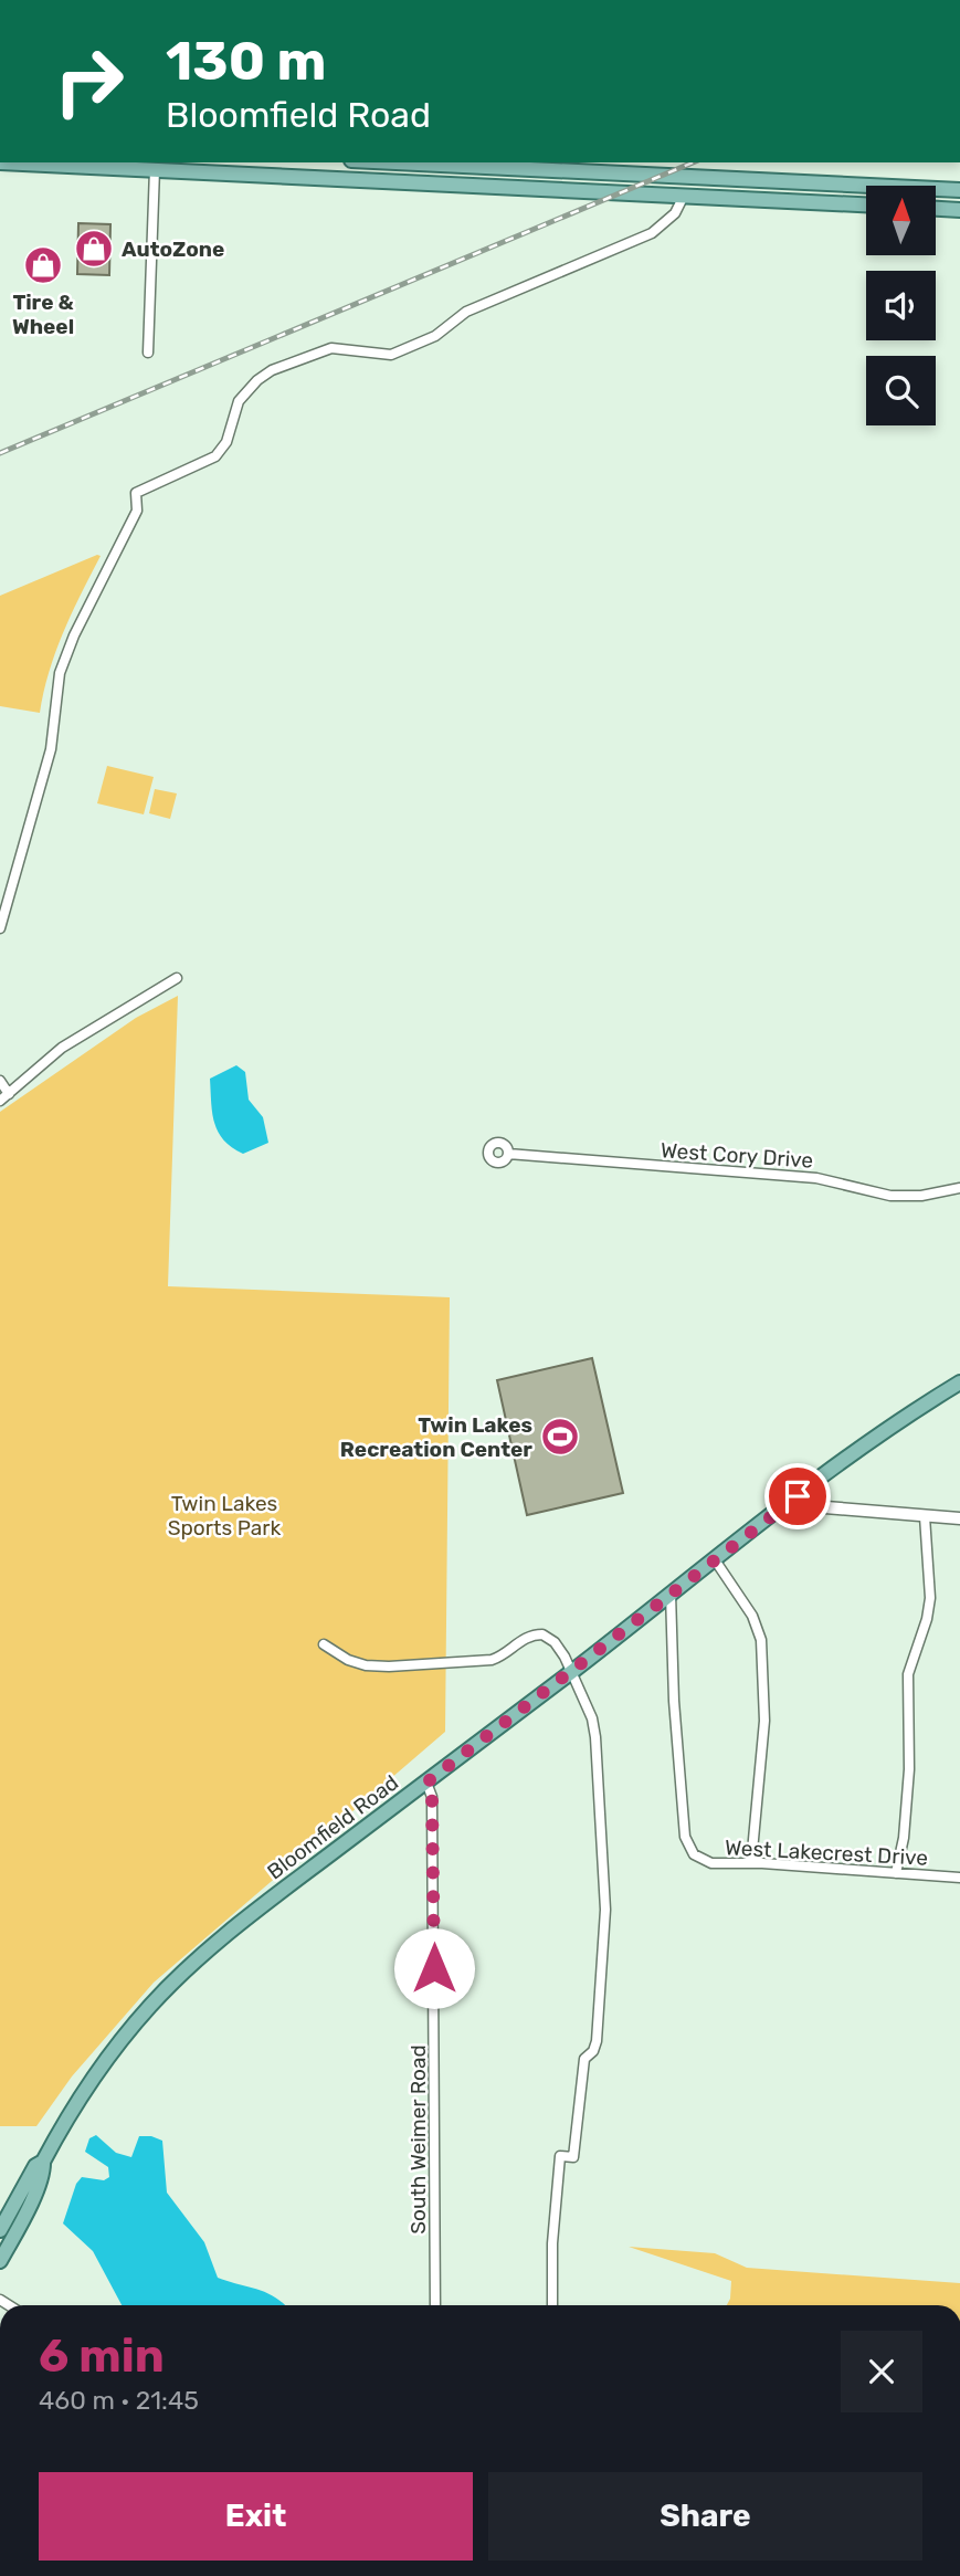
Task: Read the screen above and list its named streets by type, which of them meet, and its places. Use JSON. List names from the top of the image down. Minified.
{"streets":{"main road":["Bloomfield Road"],"street":["West Cory Drive","West Lakecrest Drive","South Weimer Road"]},"crossings":[["Bloomfield Road","West Lakecrest Drive"],["Bloomfield Road","South Weimer Road"]],"parks":["Twin Lakes Sports Park"],"places":{"shop":["AutoZone","Tire & Wheel"],"sports":["Twin Lakes Recreation Center"]},"north":"top","page":{"turn":["130 m","Bloomfield Road"],"heading":["6 min","460 m · 21:45"],"buttons":["Exit","Share"]}}
